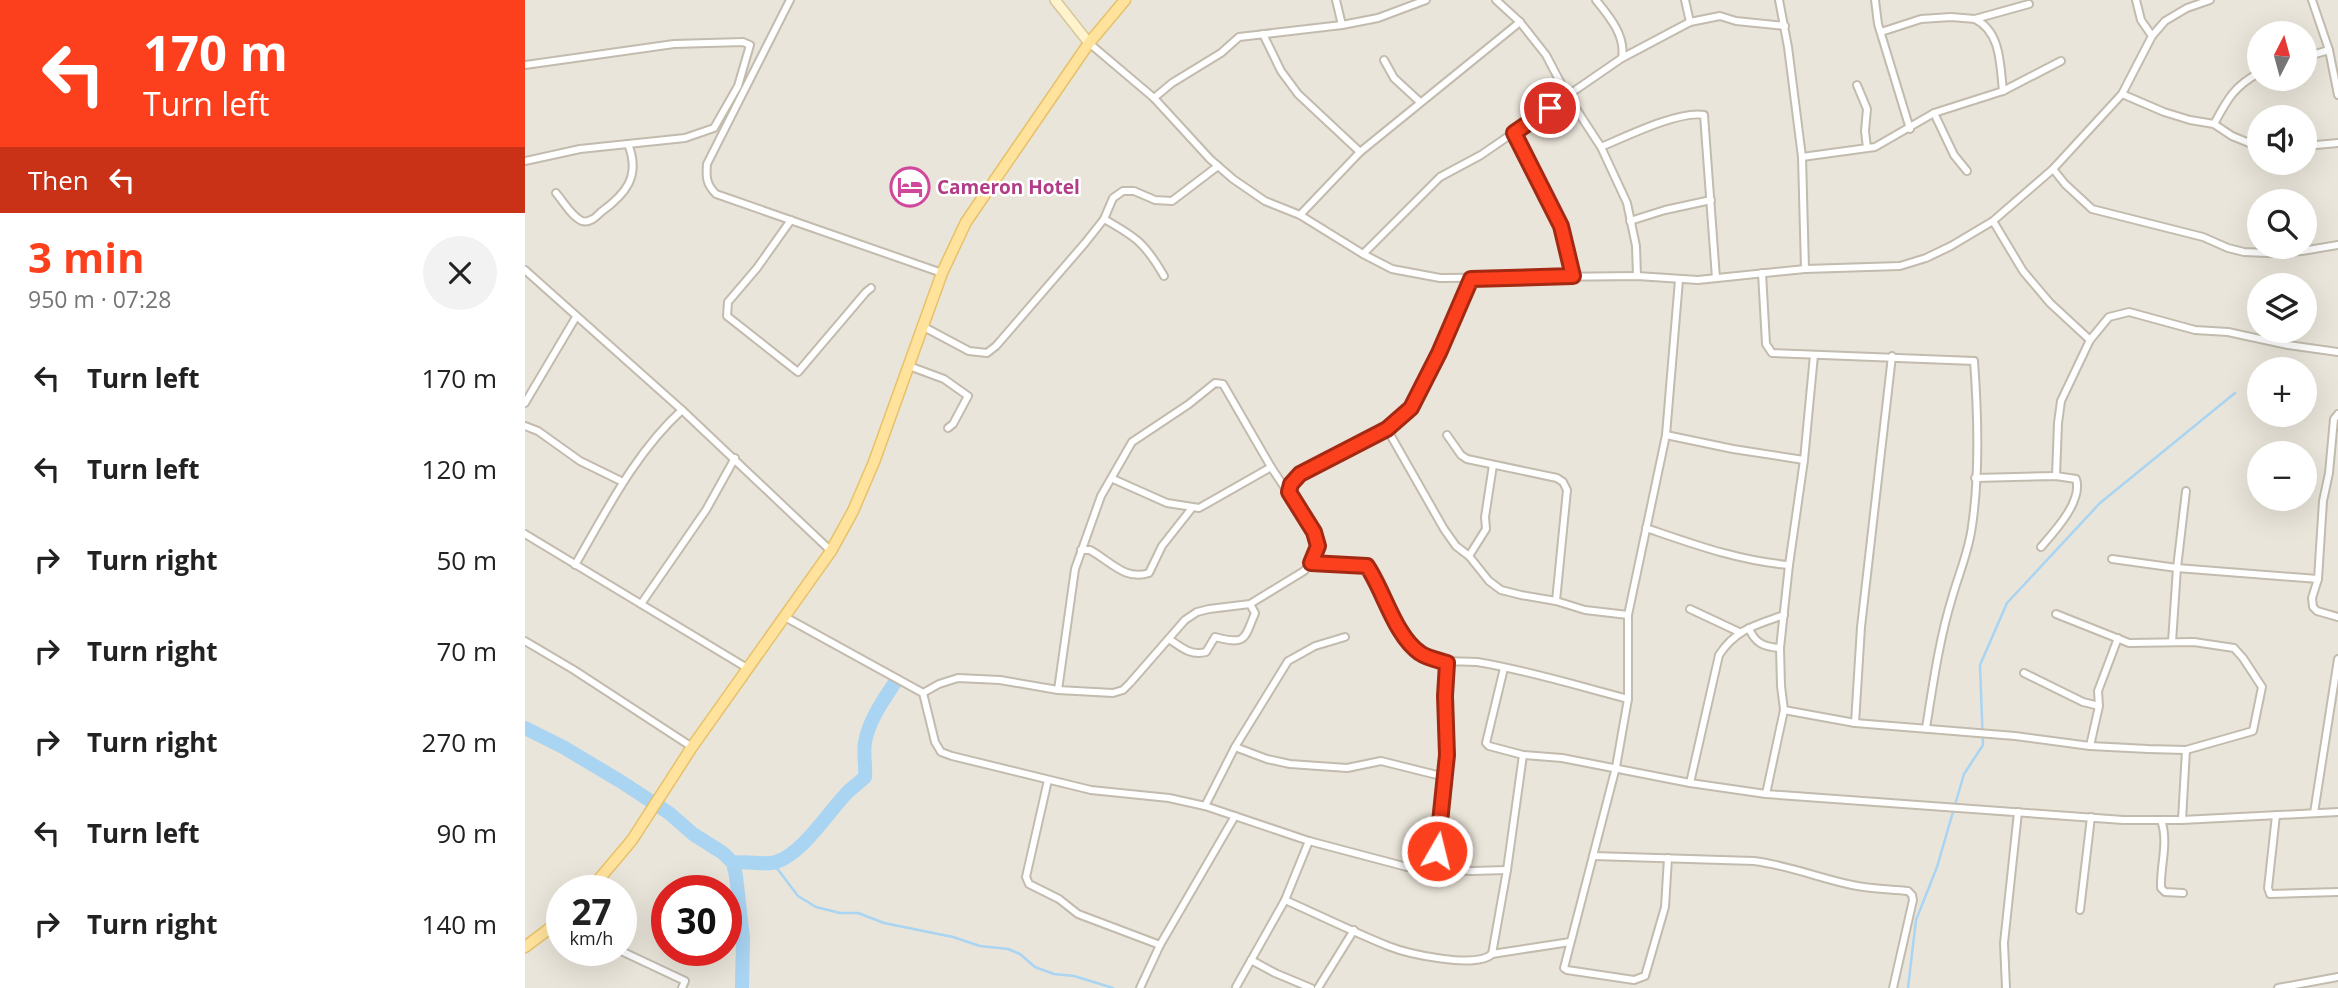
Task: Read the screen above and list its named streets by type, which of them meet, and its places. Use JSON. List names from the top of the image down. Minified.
{"places":{"hotel":["Cameron Hotel"]},"north":"top","page":{"turn":["170 m","Turn left"],"map_buttons":["+","−"],"then":"Then","heading":["3 min","950 m · 07:28"],"list":[{"name":"Turn left","value":"170 m"},{"name":"Turn left","value":"120 m"},{"name":"Turn right","value":"50 m"},{"name":"Turn right","value":"70 m"},{"name":"Turn right","value":"270 m"},{"name":"Turn left","value":"90 m"},{"name":"Turn right","value":"140 m"}],"speed":"27 km/h","limit":"30"}}
